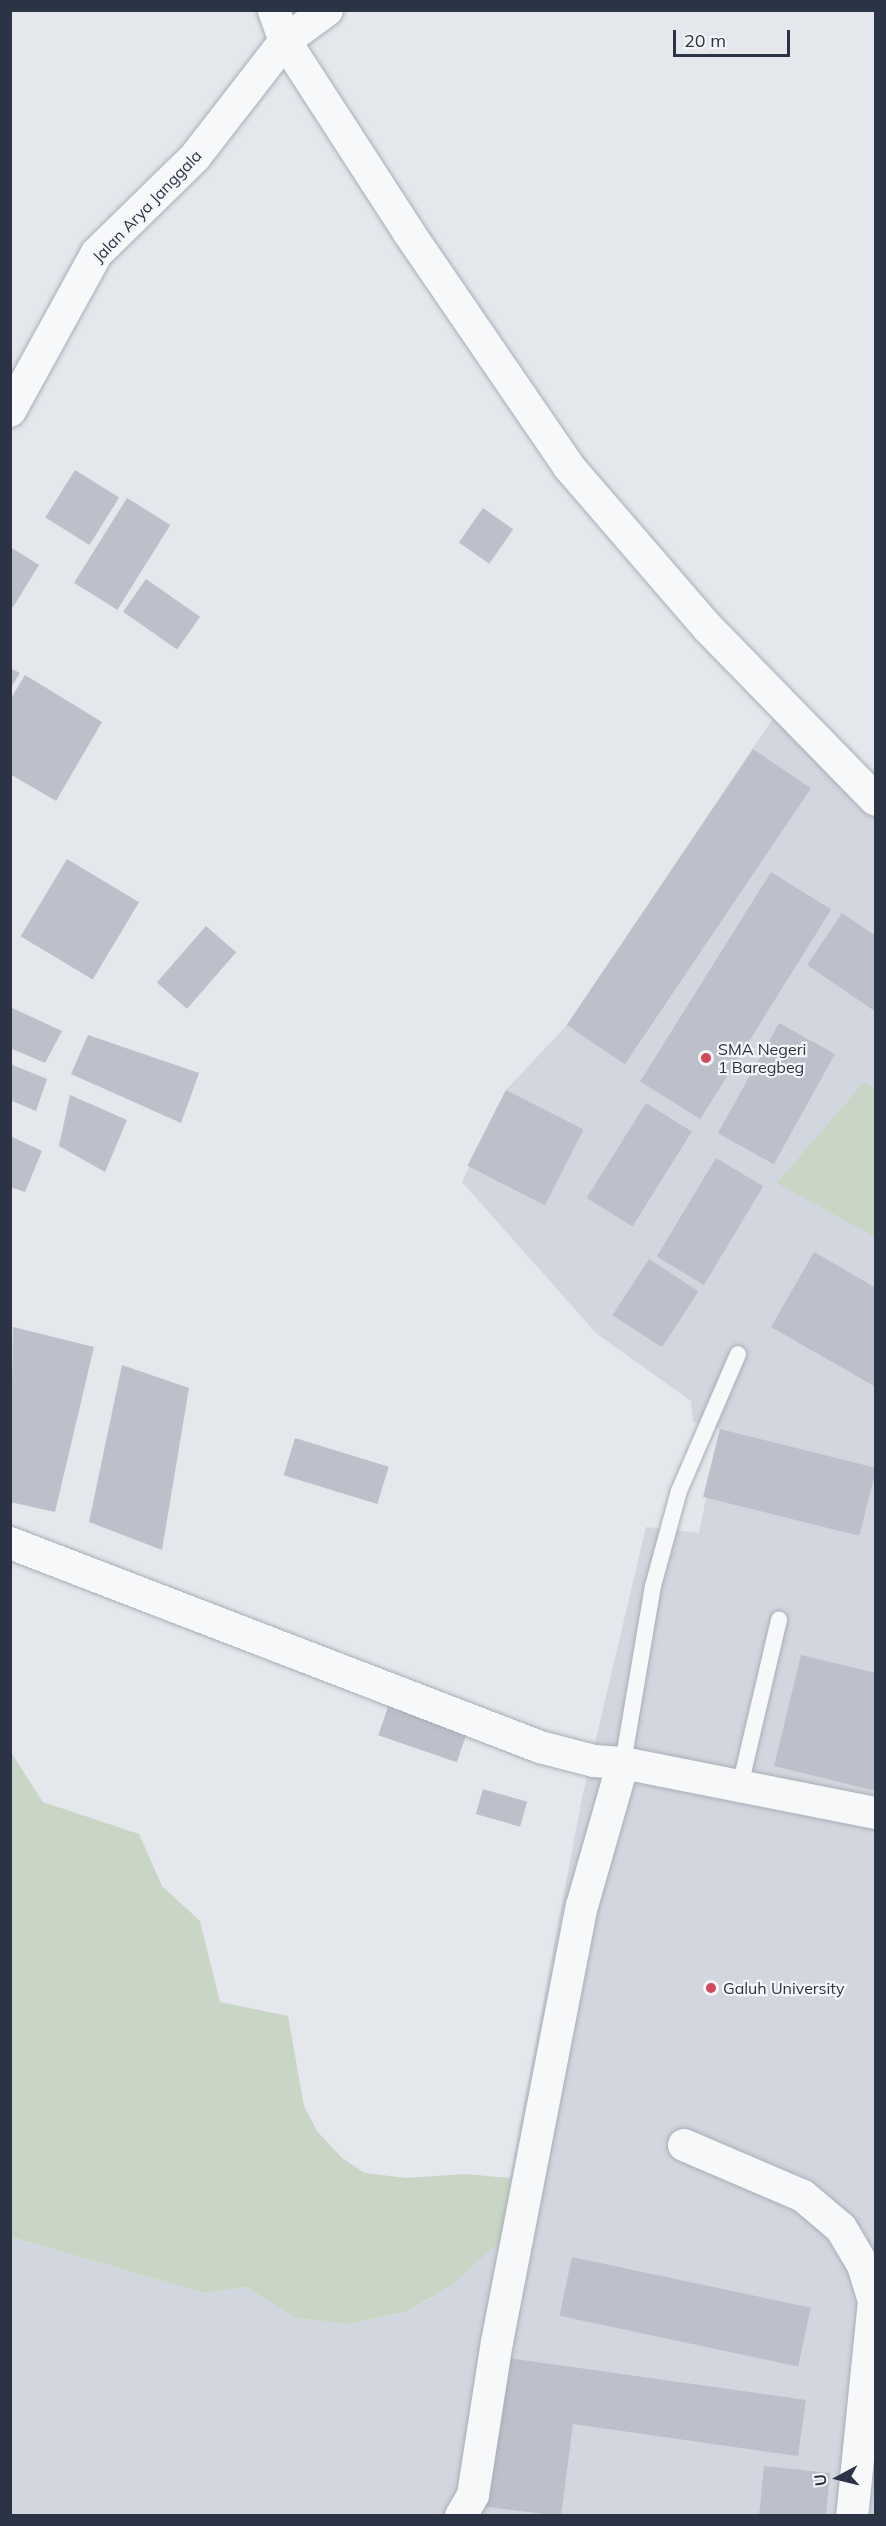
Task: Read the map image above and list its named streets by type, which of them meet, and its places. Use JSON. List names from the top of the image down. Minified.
{"streets":{"street":["Jalan Arya Janggala"]},"places":["SMA Negeri 1 Baregbeg","Galuh University"],"scale_bar":"20 m","north":"left"}
